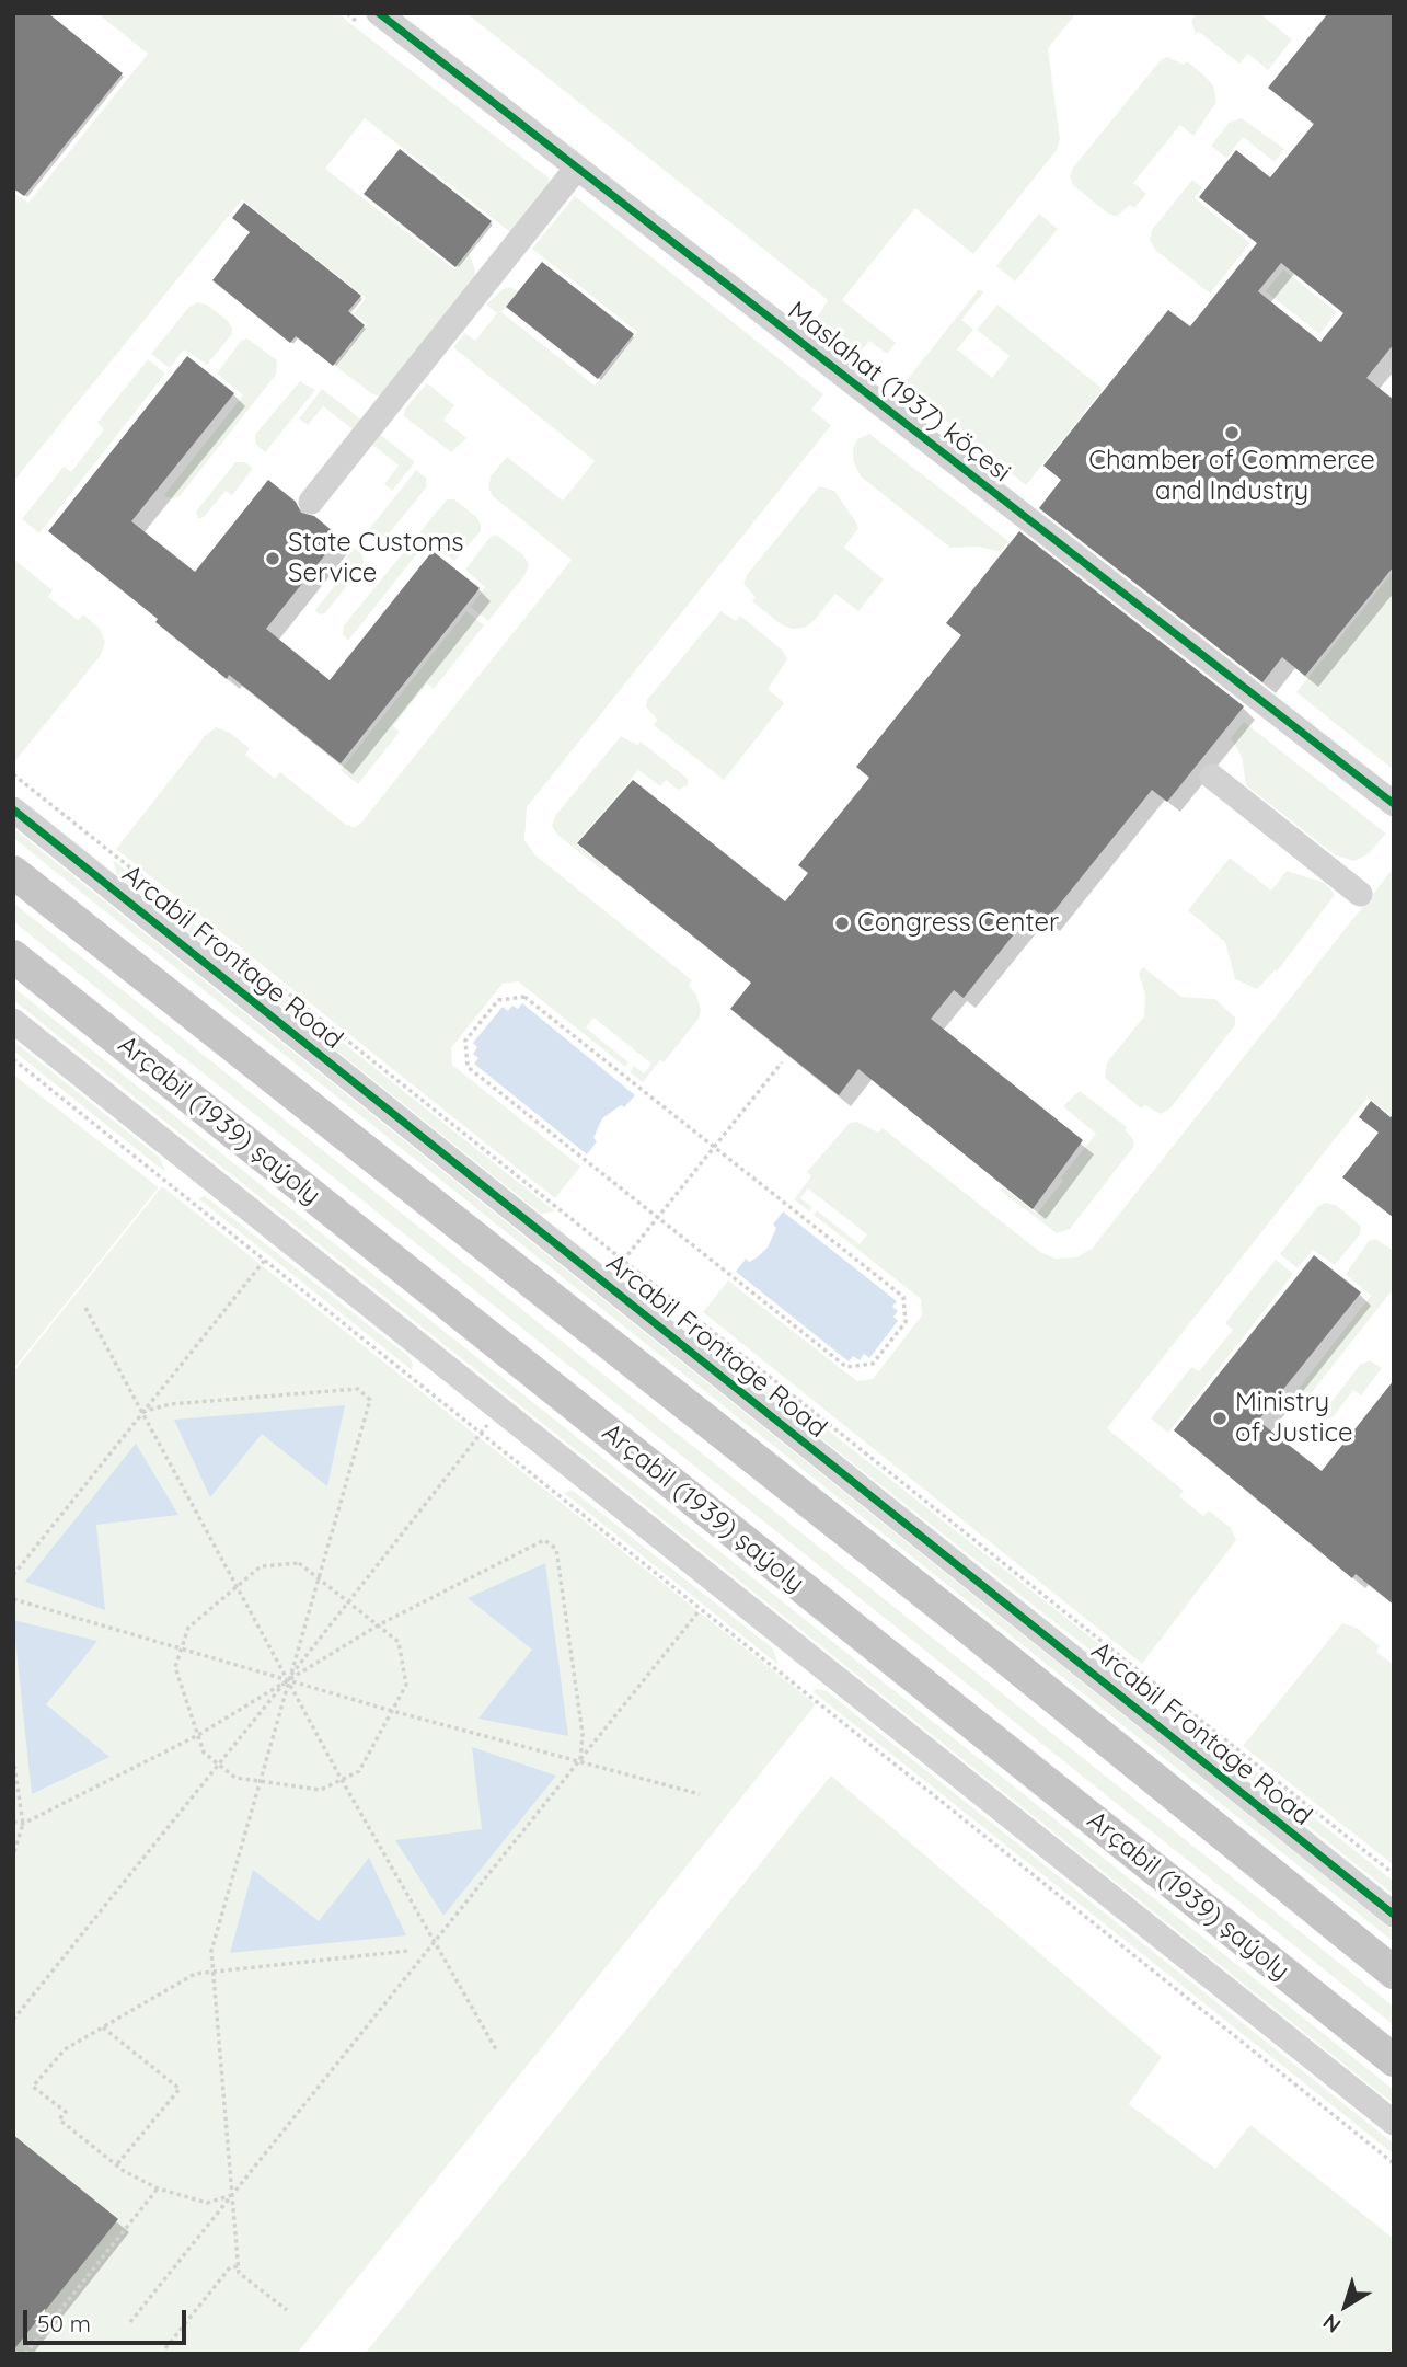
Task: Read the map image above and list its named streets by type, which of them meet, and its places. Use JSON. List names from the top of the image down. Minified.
{"streets":{"main road":["Arçabil (1939) şaýoly"],"street":["Maslahat (1937) köçesi","Arcabil Frontage Road"]},"places":["Chamber of Commerce and Industry","State Customs Service","Congress Center","Ministry of Justice"],"scale_bar":"50 m","north":"bottom left"}
